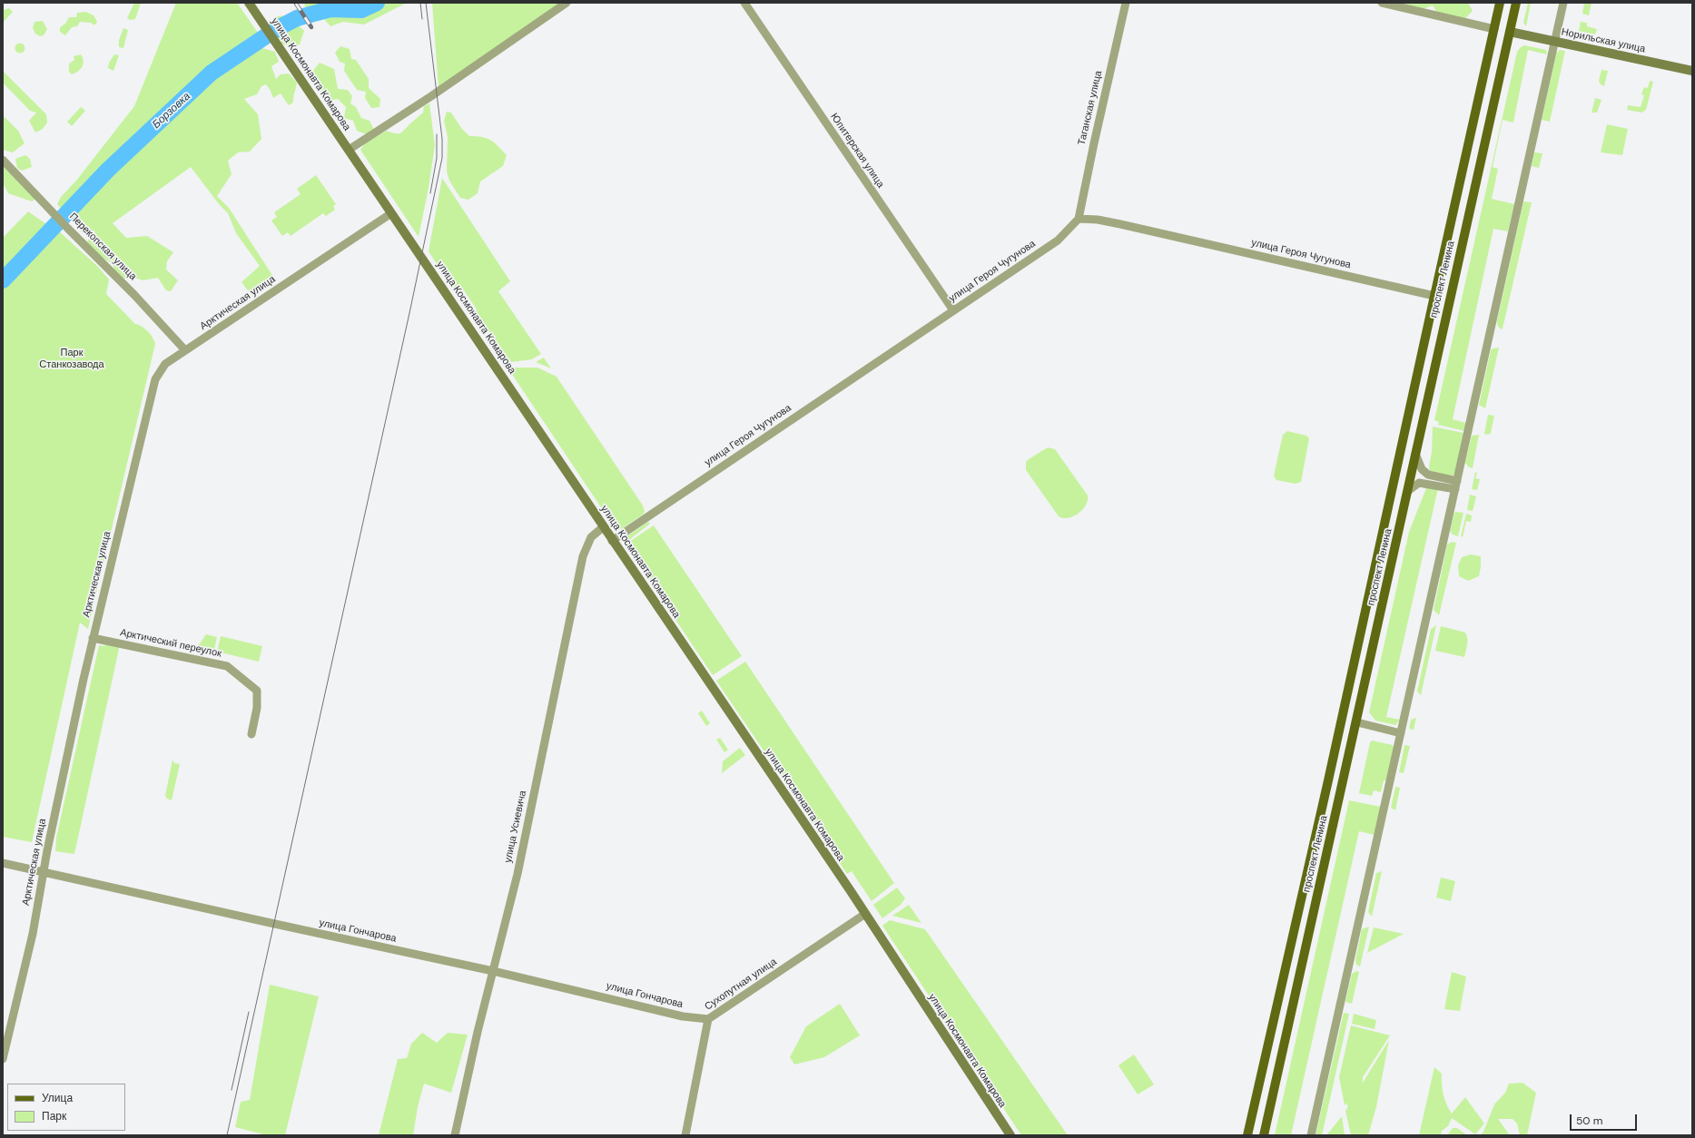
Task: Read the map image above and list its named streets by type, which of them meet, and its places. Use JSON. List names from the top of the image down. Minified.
{"streets":{"main road":["проспект Ленина"],"street":["Норильская улица","улица Космонавта Комарова","Таганская улица","Юпитерская улица","Перекопская улица","улица Героя Чугунова","Арктическая улица","Арктический переулок","улица Усиевича","улица Гончарова","Сухопутная улица"]},"crossings":[["Норильская улица","проспект Ленина"],["улица Космонавта Комарова","улица Героя Чугунова"],["улица Космонавта Комарова","Арктическая улица"],["улица Космонавта Комарова","улица Усиевича"],["улица Космонавта Комарова","Сухопутная улица"],["Таганская улица","улица Героя Чугунова"],["Юпитерская улица","улица Героя Чугунова"],["Перекопская улица","Арктическая улица"],["улица Героя Чугунова","проспект Ленина"],["Арктическая улица","Арктический переулок"],["Арктическая улица","улица Гончарова"],["улица Усиевича","улица Гончарова"],["улица Гончарова","Сухопутная улица"]],"water":["Борзовка"],"parks":["Парк Станкозавода"],"legend":["Улица","Парк"],"scale_bar":"50 m"}
